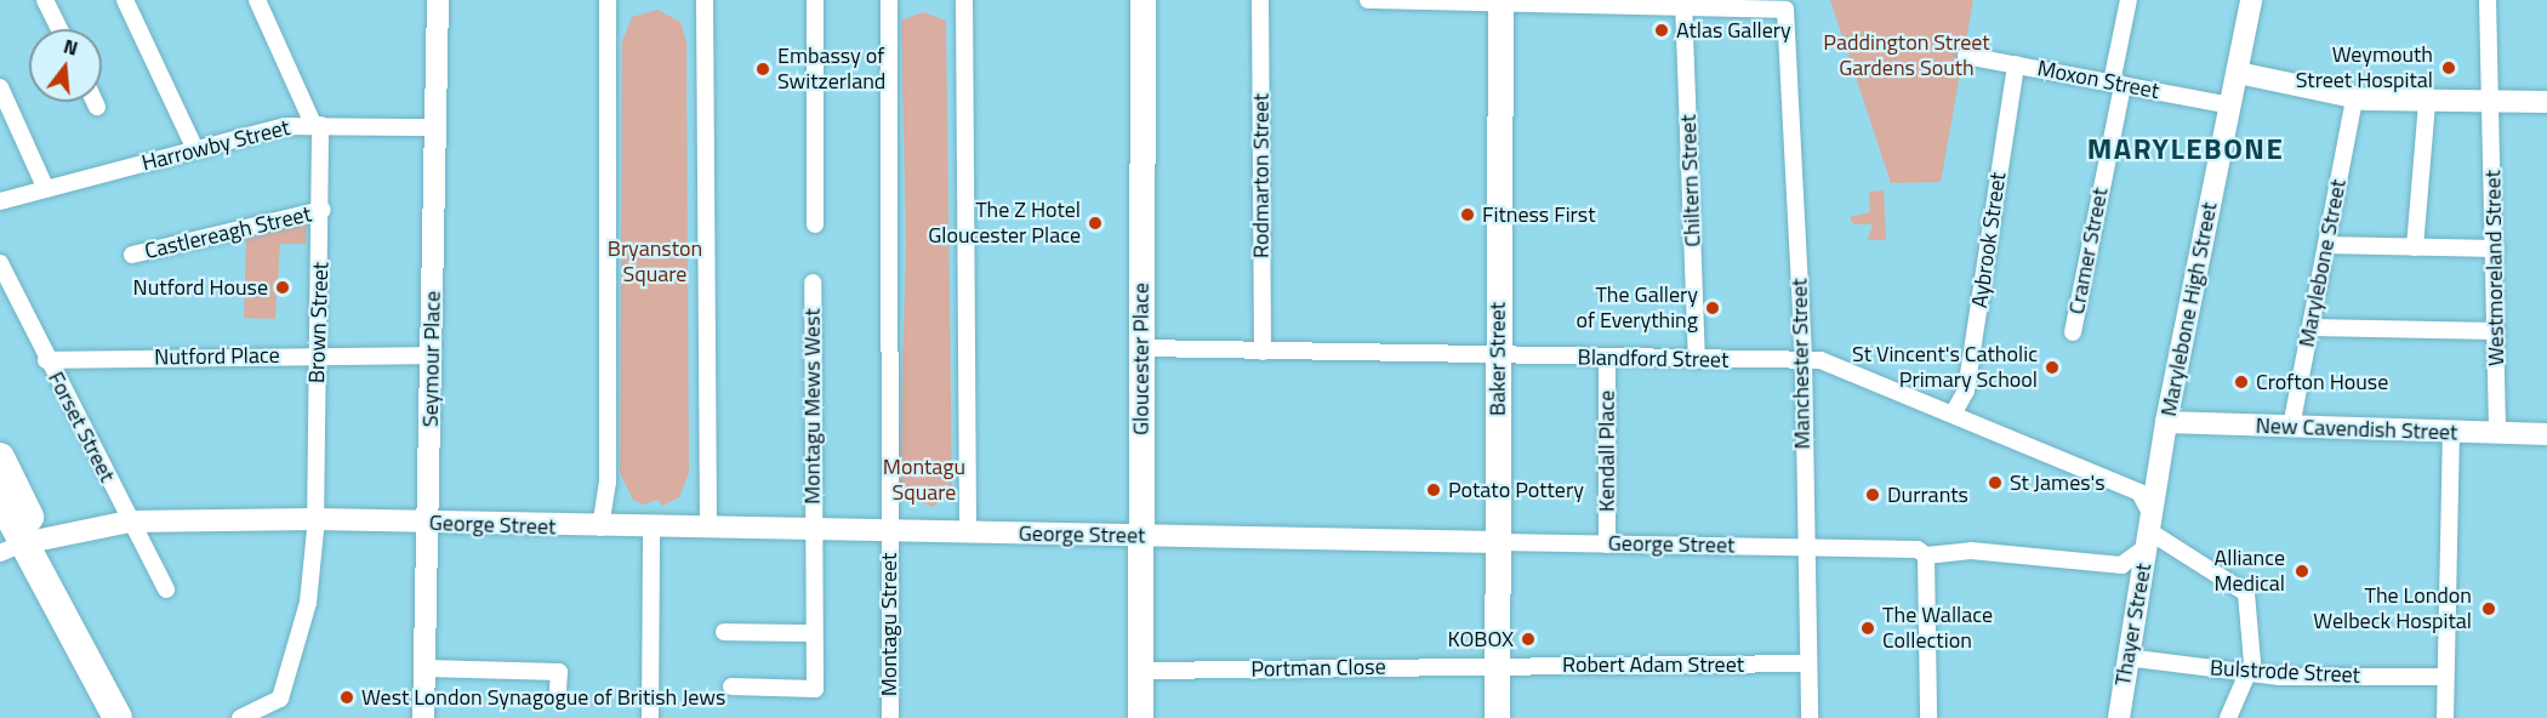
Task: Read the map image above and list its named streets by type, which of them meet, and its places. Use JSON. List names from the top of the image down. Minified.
{"streets":{"main road":["Gloucester Place","Baker Street"],"street":["Moxon Street","Harrowby Street","Rodmarton Street","Chiltern Street","Castlereagh Street","Aybrook Street","Cramer Street","Marylebone Street","Westmoreland Street","Marylebone High Street","Brown Street","Nutford Place","Seymour Place","Blandford Street","Manchester Street","Montagu Mews West","Forset Street","New Cavendish Street","Kendall Place","George Street","Montagu Street","Thayer Street","Robert Adam Street","Portman Close","Bulstrode Street"]},"crossings":[["Moxon Street","Aybrook Street"],["Moxon Street","Cramer Street"],["Moxon Street","Marylebone High Street"],["Harrowby Street","Brown Street"],["Harrowby Street","Seymour Place"],["Rodmarton Street","Blandford Street"],["Chiltern Street","Blandford Street"],["Chiltern Street","Manchester Street"],["Castlereagh Street","Brown Street"],["Aybrook Street","Blandford Street"],["Marylebone Street","New Cavendish Street"],["Westmoreland Street","New Cavendish Street"],["Marylebone High Street","New Cavendish Street"],["Marylebone High Street","Thayer Street"],["Brown Street","Nutford Place"],["Brown Street","George Street"],["Nutford Place","Seymour Place"],["Nutford Place","Forset Street"],["Seymour Place","George Street"],["Gloucester Place","Blandford Street"],["Gloucester Place","George Street"],["Gloucester Place","Portman Close"],["Baker Street","Blandford Street"],["Baker Street","George Street"],["Baker Street","Robert Adam Street"],["Baker Street","Portman Close"],["Blandford Street","Manchester Street"],["Blandford Street","Kendall Place"],["Manchester Street","George Street"],["Manchester Street","Robert Adam Street"],["Montagu Mews West","George Street"],["Forset Street","George Street"],["Kendall Place","George Street"],["George Street","Montagu Street"],["Thayer Street","Bulstrode Street"],["Robert Adam Street","Portman Close"]],"districts":["MARYLEBONE"],"parks":["Paddington Street Gardens South","Bryanston Square","Montagu Square"],"places":["Atlas Gallery","Weymouth Street Hospital","Embassy of Switzerland","Fitness First","The Z Hotel Gloucester Place","Nutford House","The Gallery of Everything","St Vincent's Catholic Primary School","Crofton House","St James's","Potato Pottery","Durrants","Alliance Medical","The London Welbeck Hospital","The Wallace Collection","KOBOX","West London Synagogue of British Jews"],"north":"top"}
